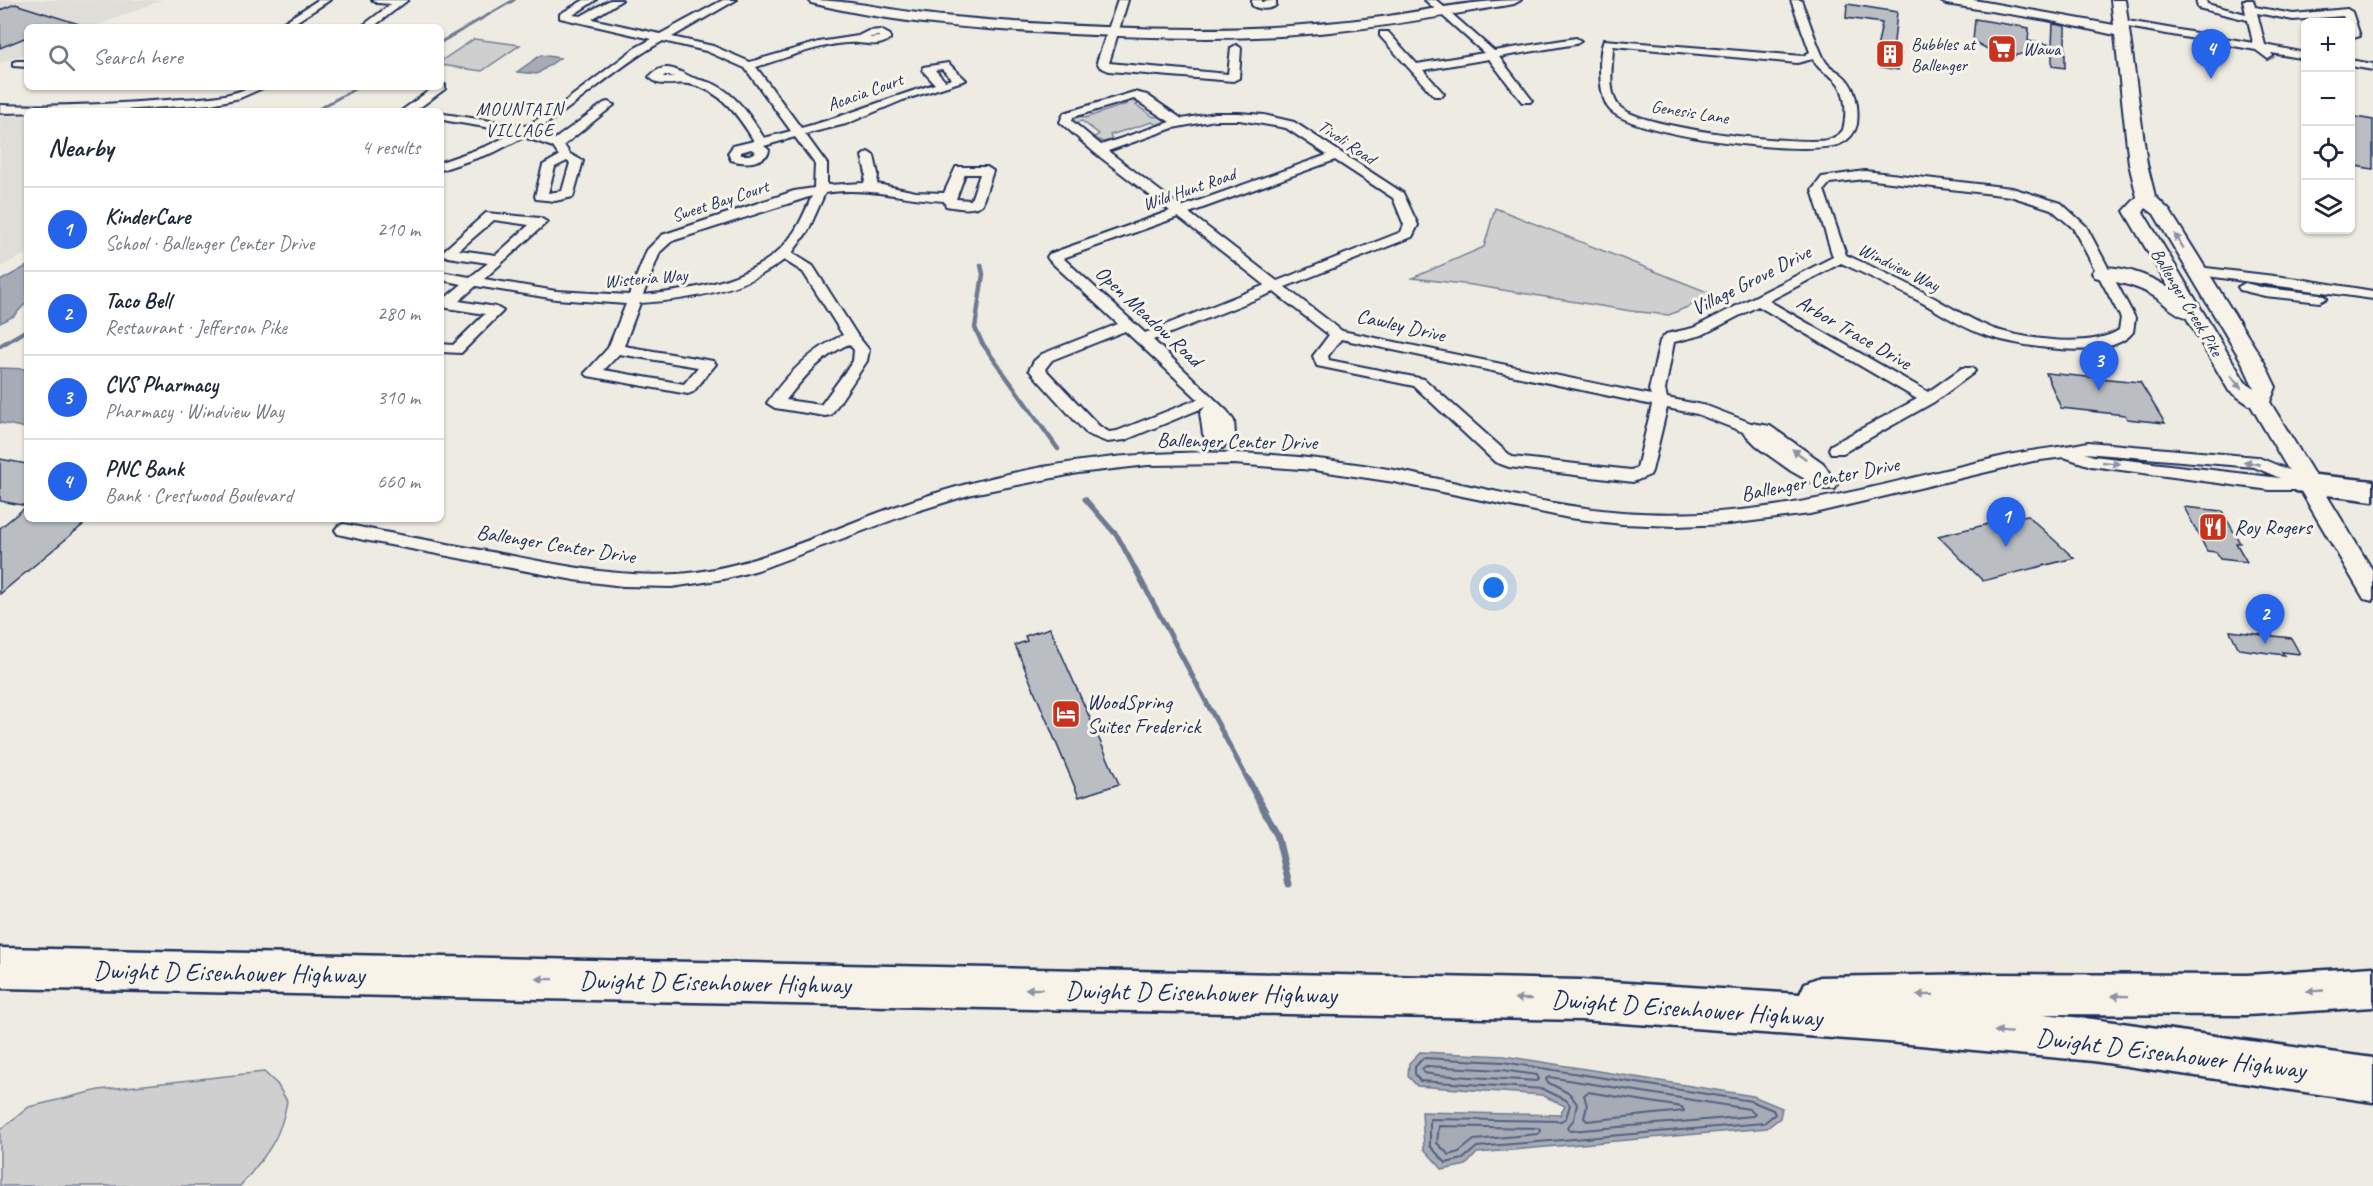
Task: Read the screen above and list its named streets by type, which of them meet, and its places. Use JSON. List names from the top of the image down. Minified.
{"streets":{"highway":["Dwight D Eisenhower Highway"],"main road":["Ballenger Creek Pike"],"street":["Acacia Court","Genesis Lane","Tivoli Road","Wild Hunt Road","Sweet Bay Court","Windview Way","Wisteria Way","Village Grove Drive","Open Meadow Road","Cawley Drive","Arbor Trace Drive","Ballenger Center Drive"]},"crossings":[["Acacia Court","Wisteria Way"],["Tivoli Road","Wild Hunt Road"],["Tivoli Road","Cawley Drive"],["Wild Hunt Road","Open Meadow Road"],["Wild Hunt Road","Cawley Drive"],["Sweet Bay Court","Wisteria Way"],["Windview Way","Village Grove Drive"],["Village Grove Drive","Cawley Drive"],["Village Grove Drive","Arbor Trace Drive"],["Ballenger Creek Pike","Ballenger Center Drive"],["Cawley Drive","Ballenger Center Drive"]],"districts":["MOUNTAIN VILLAGE"],"places":{"supermarket":["Wawa"],"building":["Bubbles at Ballenger"],"restaurant":["Roy Rogers"],"hotel":["WoodSpring Suites Frederick"]},"page":{"map_buttons":["+","−"],"search":"Search here","pins":["4","3","1","2"],"heading":["Nearby","4 results"],"list":[{"mark":"1","name":"KinderCare","note":"School · Ballenger Center Drive","value":"210 m"},{"mark":"2","name":"Taco Bell","note":"Restaurant · Jefferson Pike","value":"280 m"},{"mark":"3","name":"CVS Pharmacy","note":"Pharmacy · Windview Way","value":"310 m"},{"mark":"4","name":"PNC Bank","note":"Bank · Crestwood Boulevard","value":"660 m"}]}}
